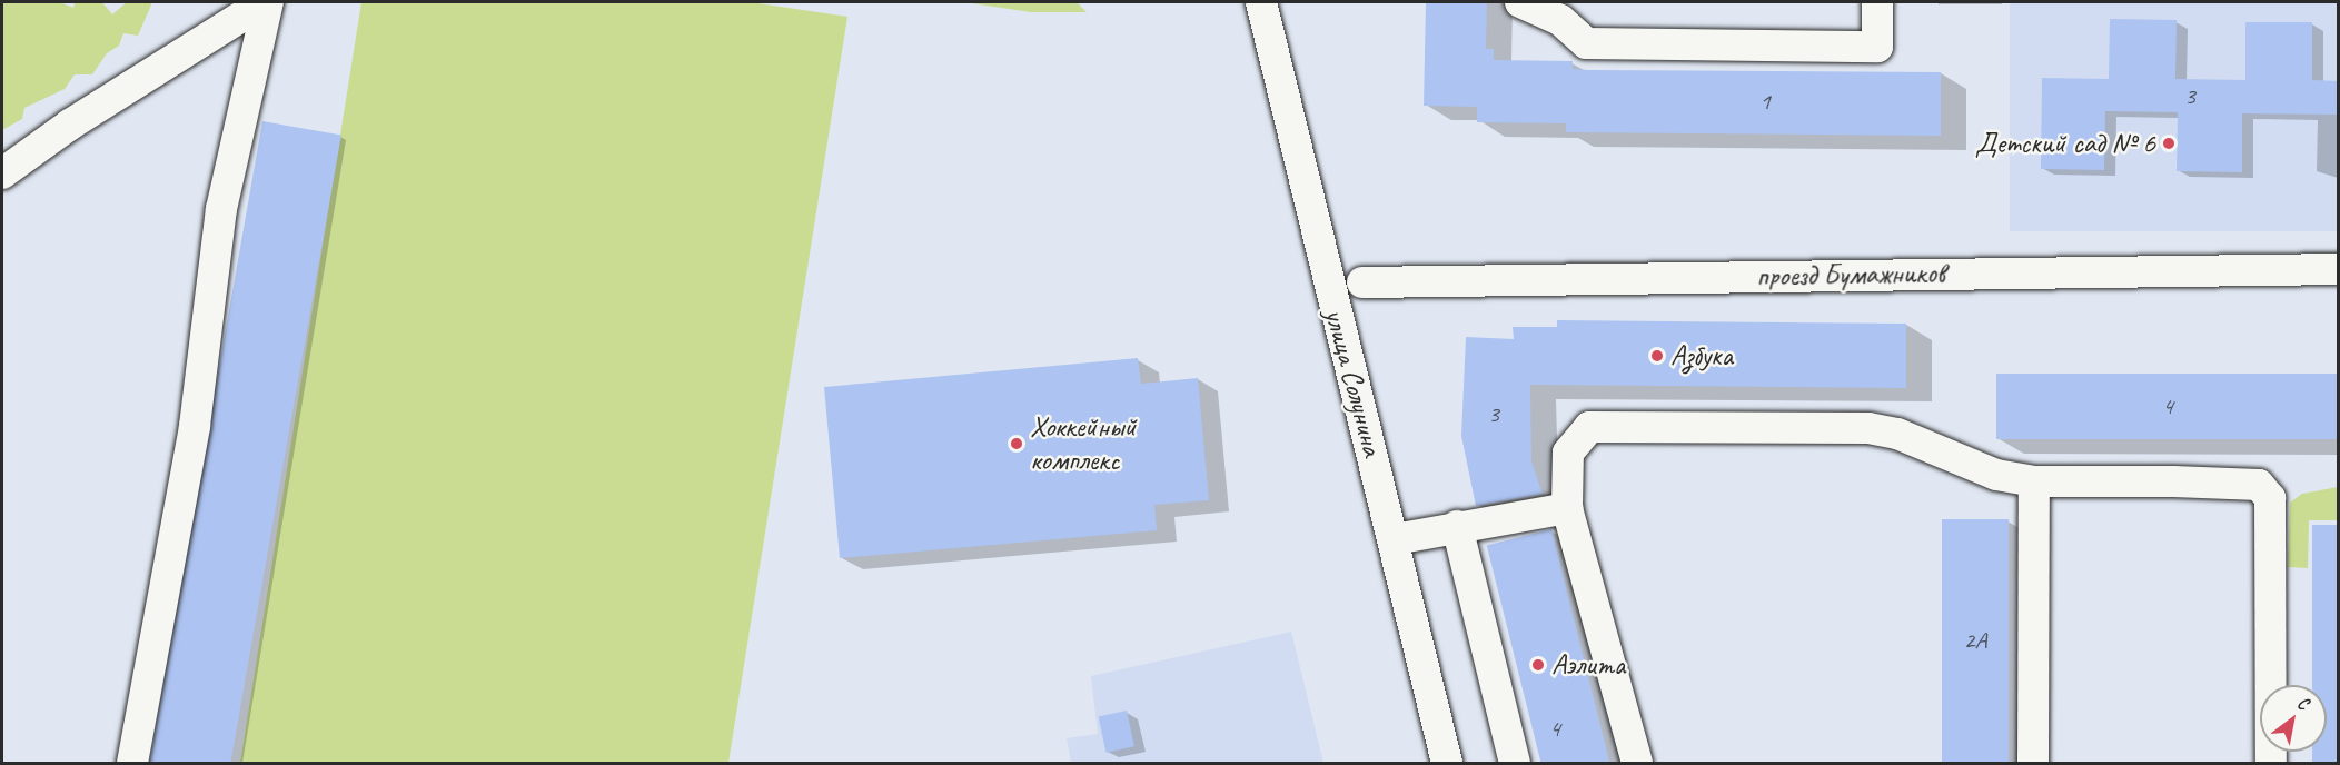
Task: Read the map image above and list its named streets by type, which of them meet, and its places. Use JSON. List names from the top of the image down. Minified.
{"streets":{"street":["проезд Бумажников","улица Солунина"]},"places":["Детский сад № 6","Азбука","Хоккейный комплекс","Аэлита"],"house_numbers":["3","1","4","3","2А","4"],"north":"top right"}
